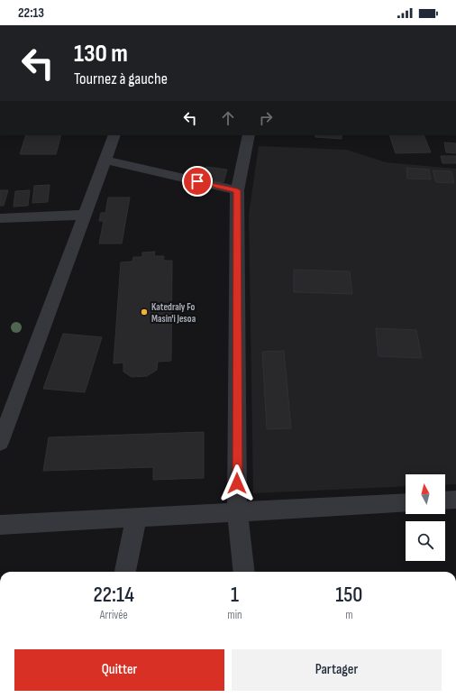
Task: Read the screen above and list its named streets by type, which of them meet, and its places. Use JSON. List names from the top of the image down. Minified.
{"places":["Katedraly Fo Masin'i Jesoa"],"north":"top","page":{"status":"22:13","turn":["130 m","Tournez à gauche"],"eta":["22:14","Arrivée","1","min","150","m"],"buttons":["Quitter","Partager"]}}
